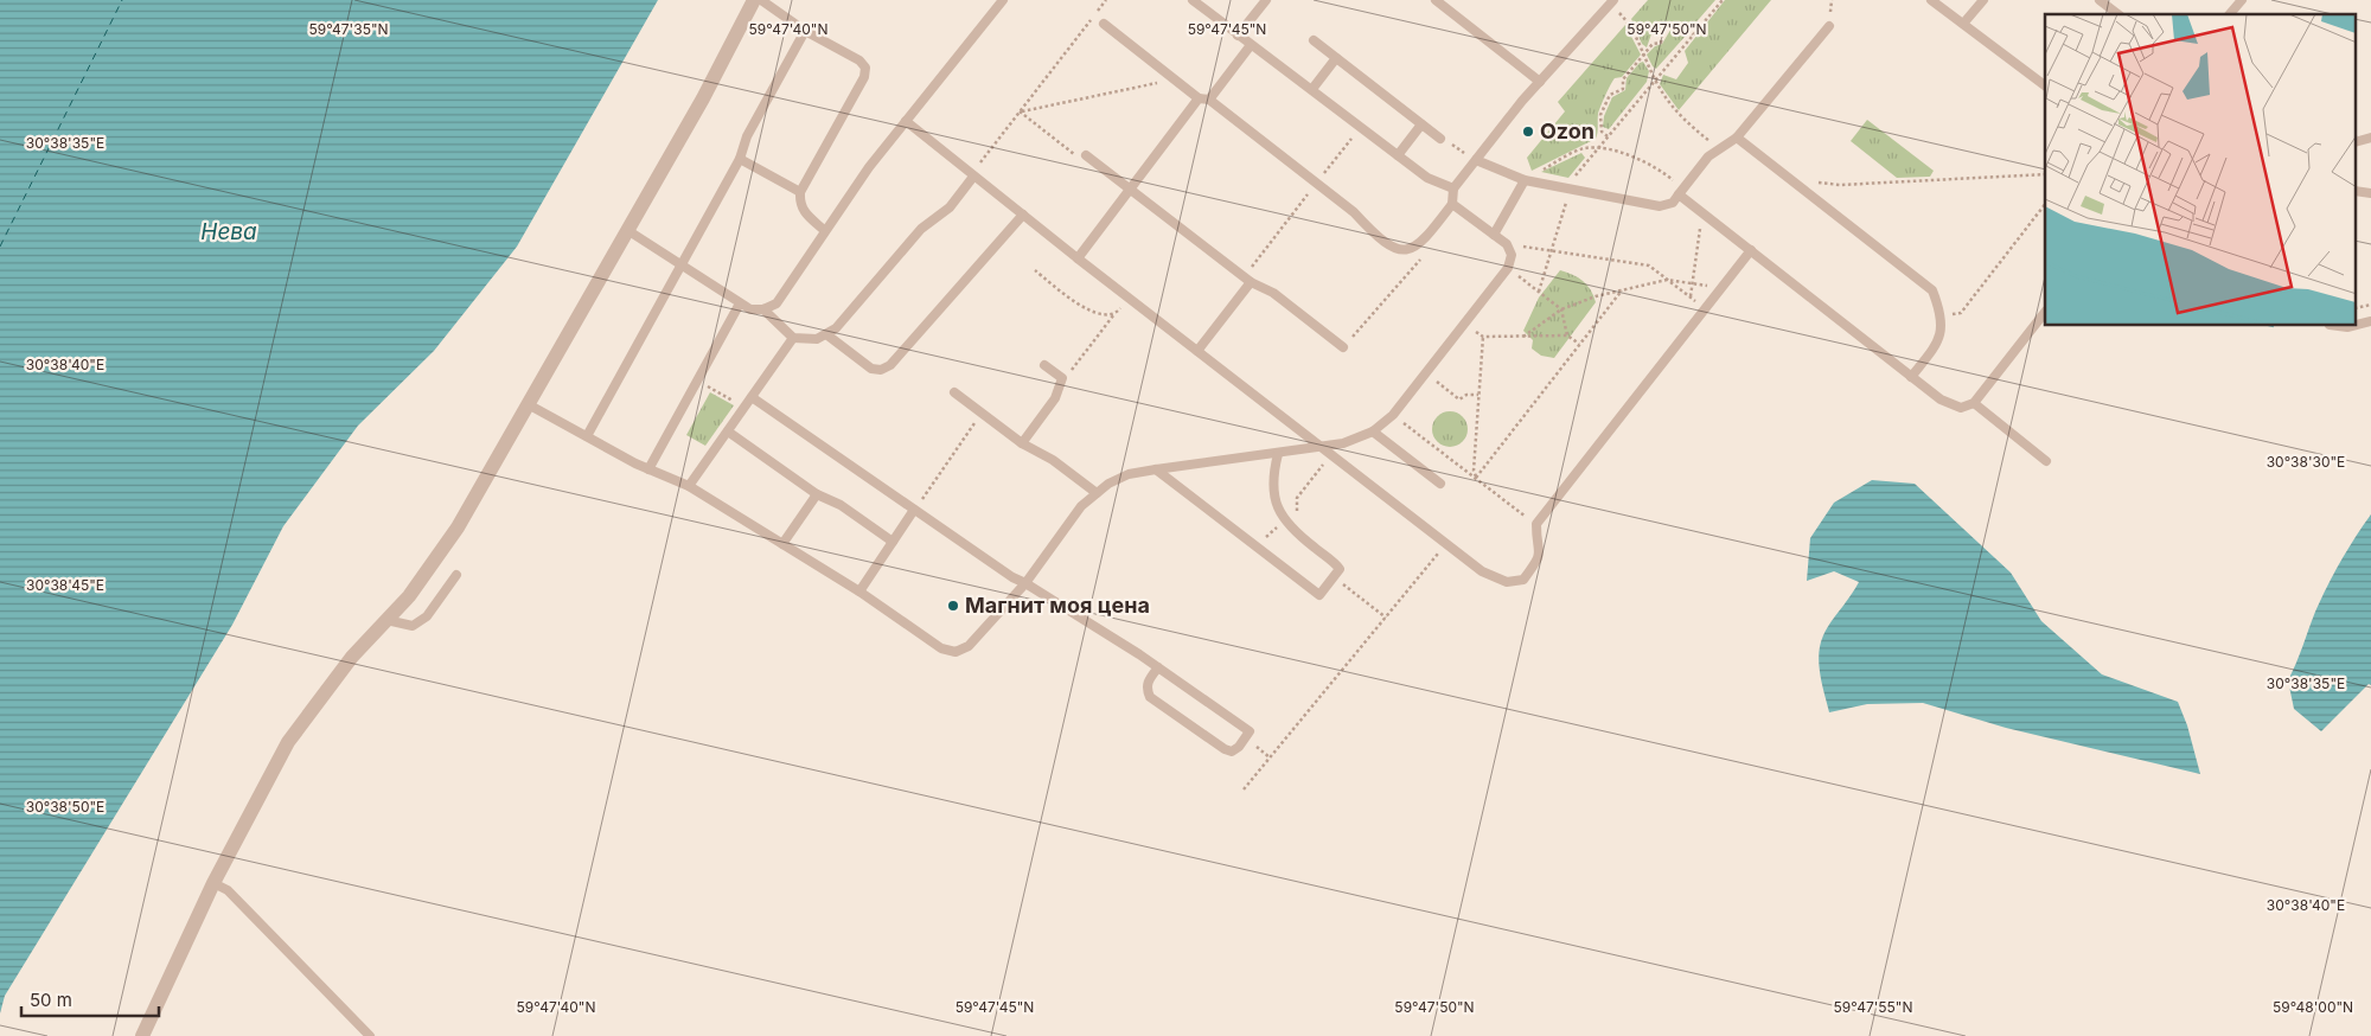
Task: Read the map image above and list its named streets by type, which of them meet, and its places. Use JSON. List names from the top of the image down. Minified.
{"water":["Нева"],"places":["Ozon","Магнит моя цена"],"scale_bar":"50 m","coordinates":["59°47'35\"N","59°47'40\"N","59°47'45\"N","59°47'50\"N","30°38'35\"E","30°38'40\"E","30°38'30\"E","30°38'45\"E","30°38'50\"E","59°47'55\"N","59°48'00\"N"]}
